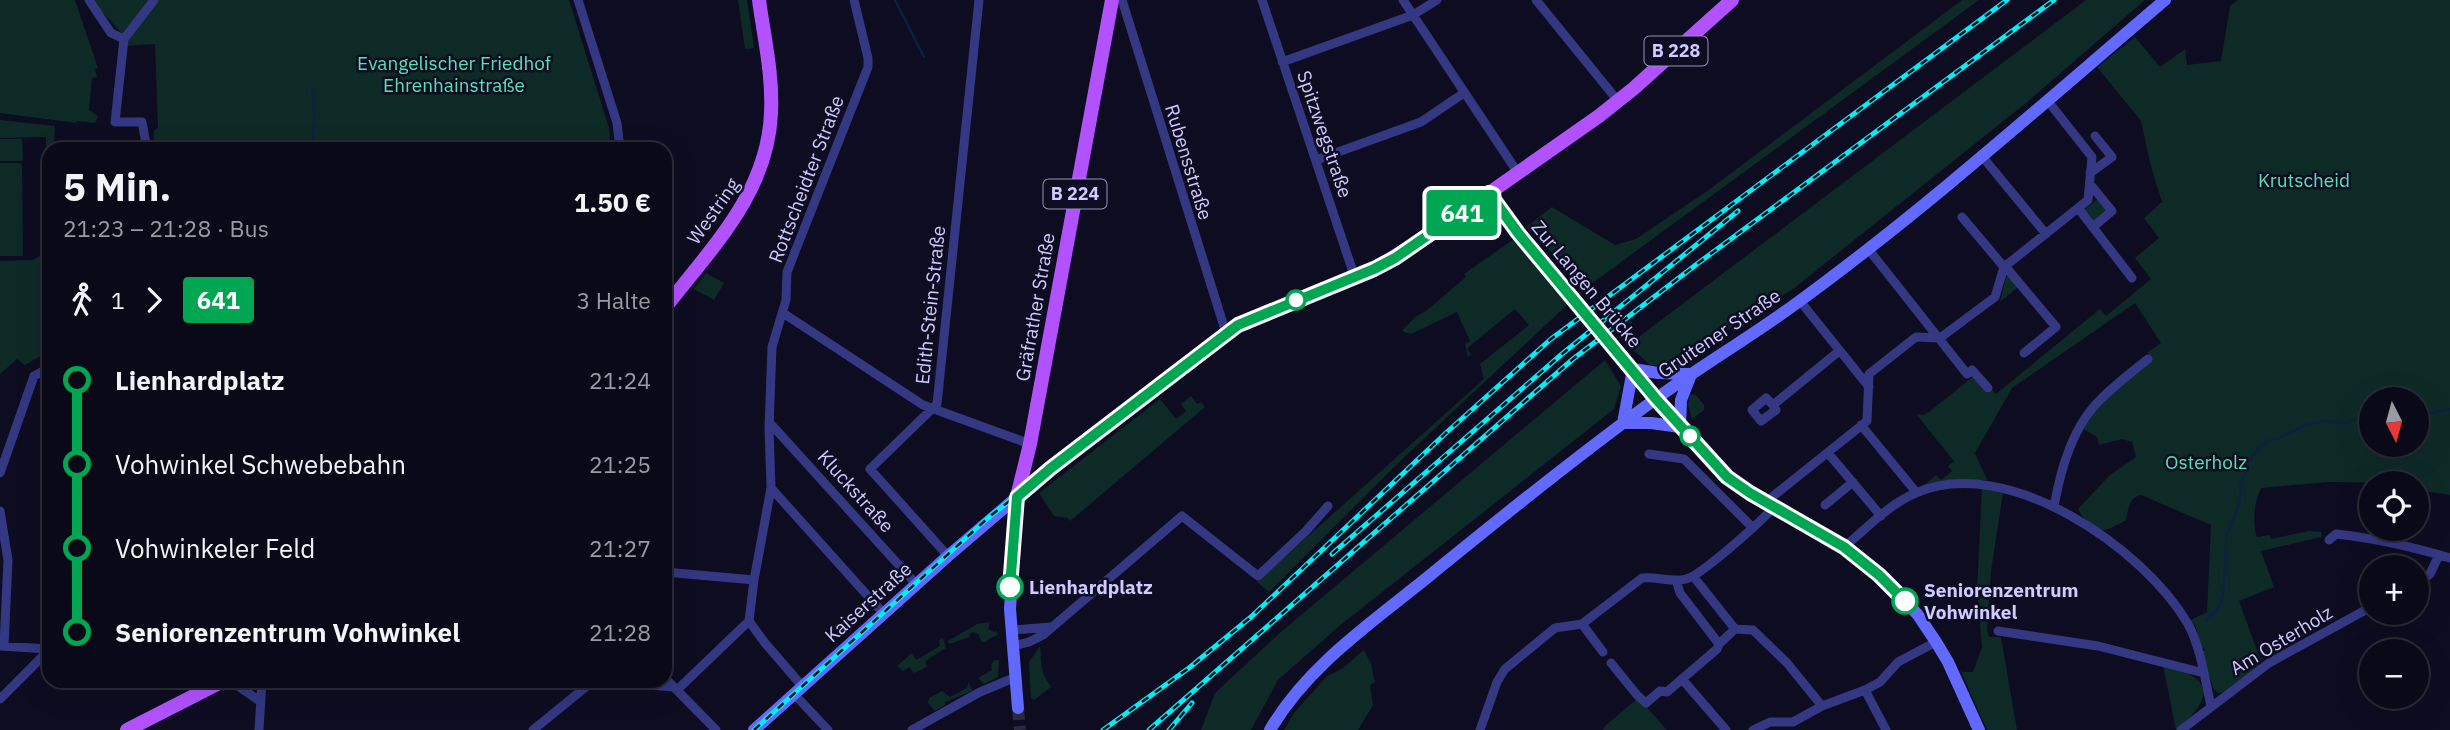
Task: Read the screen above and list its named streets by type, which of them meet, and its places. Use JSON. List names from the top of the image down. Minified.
{"streets":{"main road":["B 228","B 224","Westring","Zur Langen Brücke","Gräfrather Straße","Gruitener Straße","Kaiserstraße"],"street":["Spitzwegstraße","Rubensstraße","Rottscheidter Straße","Edith-Stein-Straße","Kluckstraße","Am Osterholz"]},"crossings":[["B 228","Spitzwegstraße"],["B 228","Rubensstraße"],["B 228","Zur Langen Brücke"],["B 228","Gräfrather Straße"],["B 228","Kaiserstraße"],["Rottscheidter Straße","Kluckstraße"],["Zur Langen Brücke","Gruitener Straße"],["Edith-Stein-Straße","Kaiserstraße"],["Gräfrather Straße","Kaiserstraße"],["Kluckstraße","Kaiserstraße"]],"parks":["Evangelischer Friedhof Ehrenhainstraße","Krutscheid","Osterholz"],"places":["Lienhardplatz","Seniorenzentrum Vohwinkel"],"lines":["bus line 641"],"north":"bottom","page":{"on_map":"641","heading":["5 Min.","21:23 – 21:28 · Bus","1.50 €"],"legs":["1","641","3 Halte"],"list":[{"name":"Lienhardplatz","value":"21:24"},{"name":"Vohwinkel Schwebebahn","value":"21:25"},{"name":"Vohwinkeler Feld","value":"21:27"},{"name":"Seniorenzentrum Vohwinkel","value":"21:28"}],"map_buttons":["+","−"]}}
